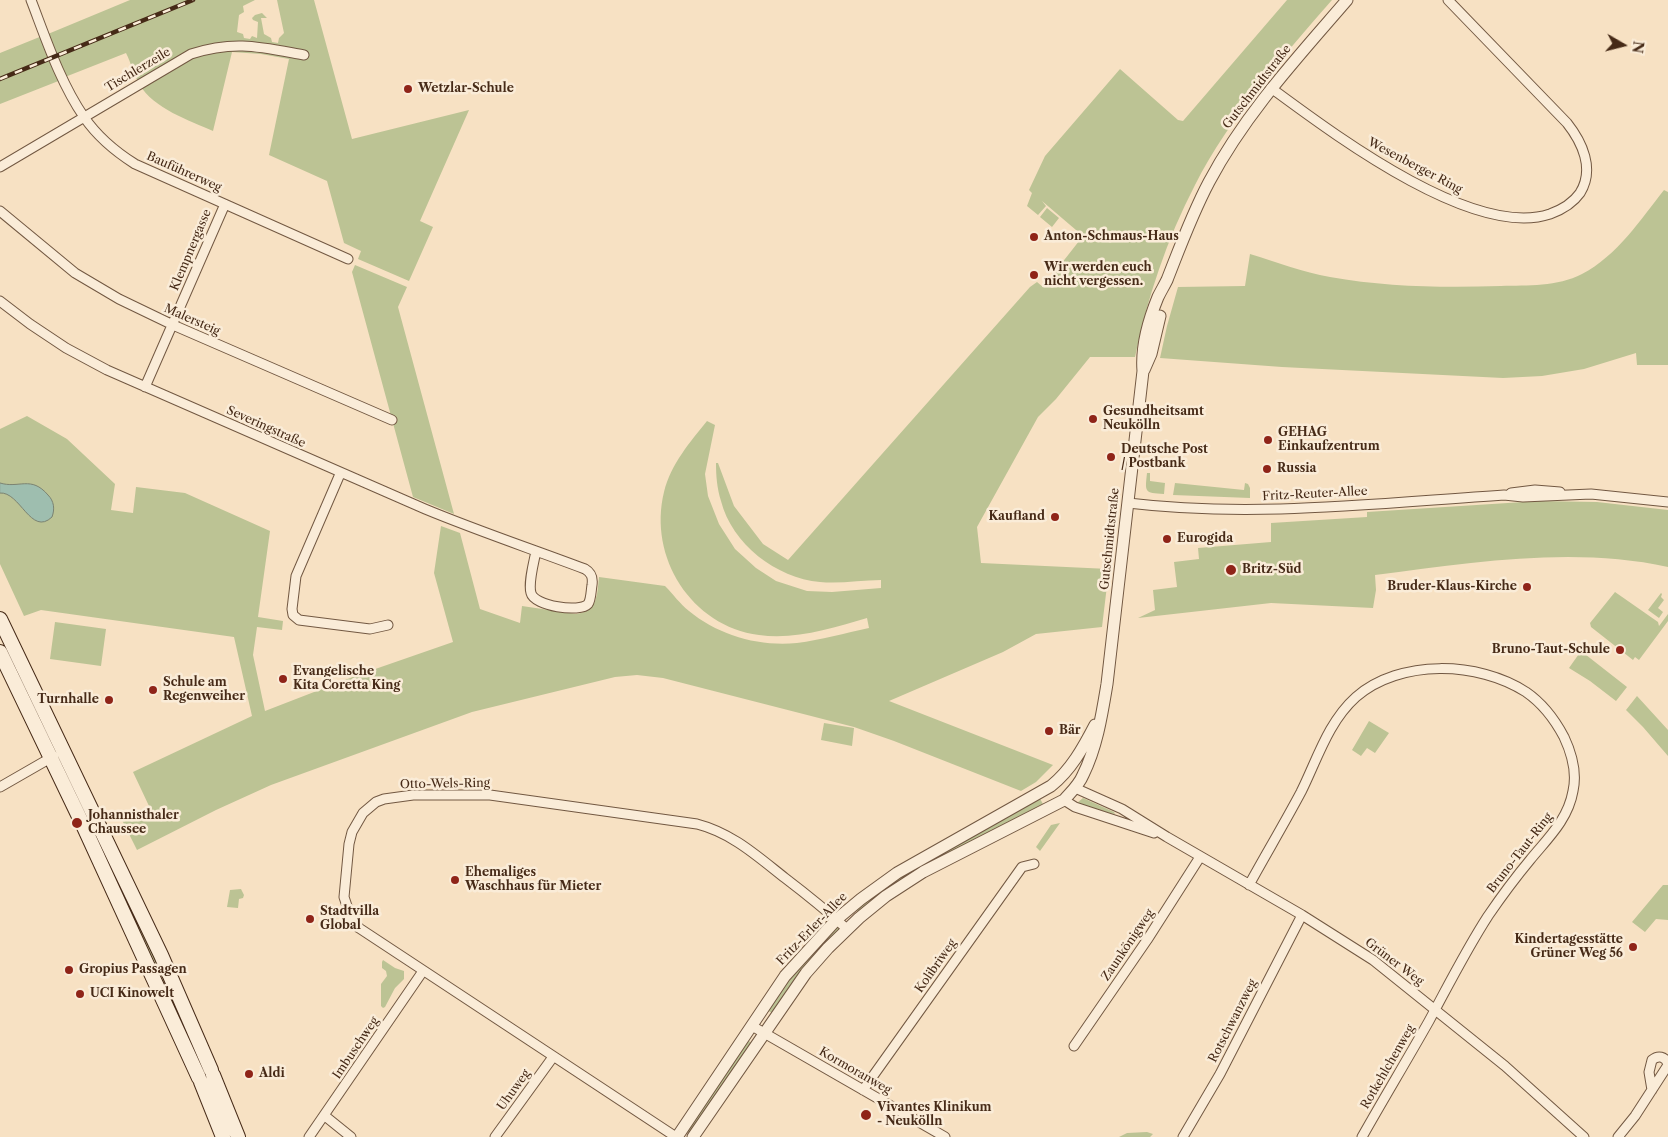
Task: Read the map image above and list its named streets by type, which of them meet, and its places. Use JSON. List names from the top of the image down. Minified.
{"streets":{"street":["Tischlerzeile","Gutschmidtstraße","Wesenberger Ring","Bauführerweg","Klempnergasse","Malersteig","Severingstraße","Fritz-Reuter-Allee","Otto-Wels-Ring","Bruno-Taut-Ring","Fritz-Erler-Allee","Zaunkönigweg","Grüner Weg","Kolibriweg","Rotschwanzweg","Imbuschweg","Rotkehlchenweg","Kormoranweg","Uhuweg"]},"crossings":[["Tischlerzeile","Bauführerweg"],["Gutschmidtstraße","Wesenberger Ring"],["Gutschmidtstraße","Fritz-Reuter-Allee"],["Gutschmidtstraße","Fritz-Erler-Allee"],["Gutschmidtstraße","Grüner Weg"],["Bauführerweg","Klempnergasse"],["Klempnergasse","Malersteig"],["Klempnergasse","Severingstraße"],["Otto-Wels-Ring","Fritz-Erler-Allee"],["Otto-Wels-Ring","Imbuschweg"],["Otto-Wels-Ring","Uhuweg"],["Bruno-Taut-Ring","Grüner Weg"],["Bruno-Taut-Ring","Rotkehlchenweg"],["Fritz-Erler-Allee","Grüner Weg"],["Fritz-Erler-Allee","Kormoranweg"],["Zaunkönigweg","Grüner Weg"],["Grüner Weg","Rotschwanzweg"],["Grüner Weg","Rotkehlchenweg"],["Kolibriweg","Kormoranweg"]],"places":["Wetzlar-Schule","Anton-Schmaus-Haus","Wir werden euch nicht vergessen.","Gesundheitsamt Neukölln","GEHAG Einkaufzentrum","Deutsche Post / Postbank","Russia","Kaufland","Eurogida","Britz-Süd","Bruder-Klaus-Kirche","Bruno-Taut-Schule","Evangelische Kita Coretta King","Schule am Regenweiher","Turnhalle","Bär","Johannisthaler Chaussee","Ehemaliges Waschhaus für Mieter","Stadtvilla Global","Kindertagesstätte Grüner Weg 56","Gropius Passagen","UCI Kinowelt","Aldi","Vivantes Klinikum - Neukölln"],"north":"right"}
